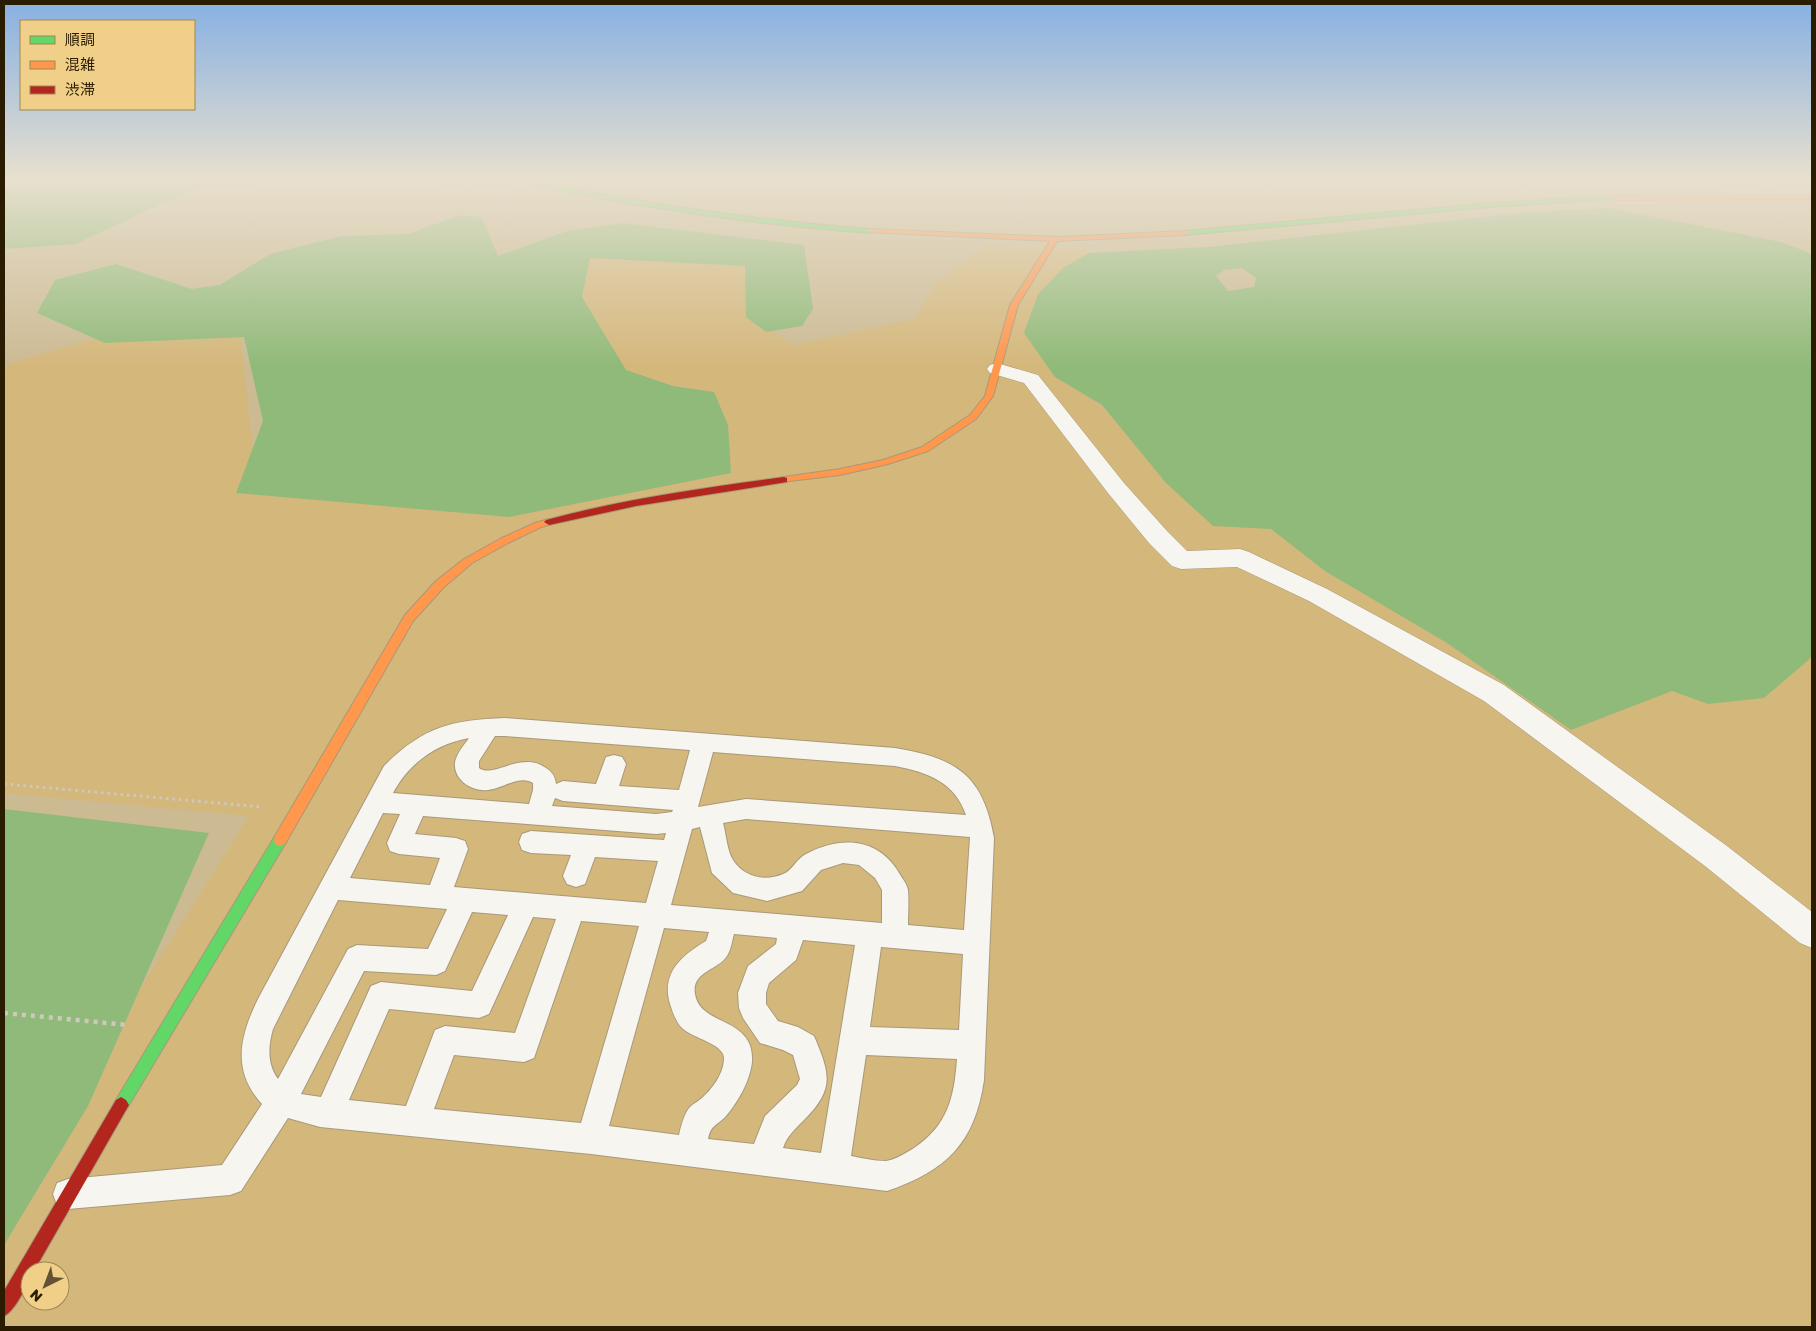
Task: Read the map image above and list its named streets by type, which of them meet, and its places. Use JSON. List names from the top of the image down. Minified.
{"legend":["順調","混雑","渋滞"],"north":"bottom left"}
